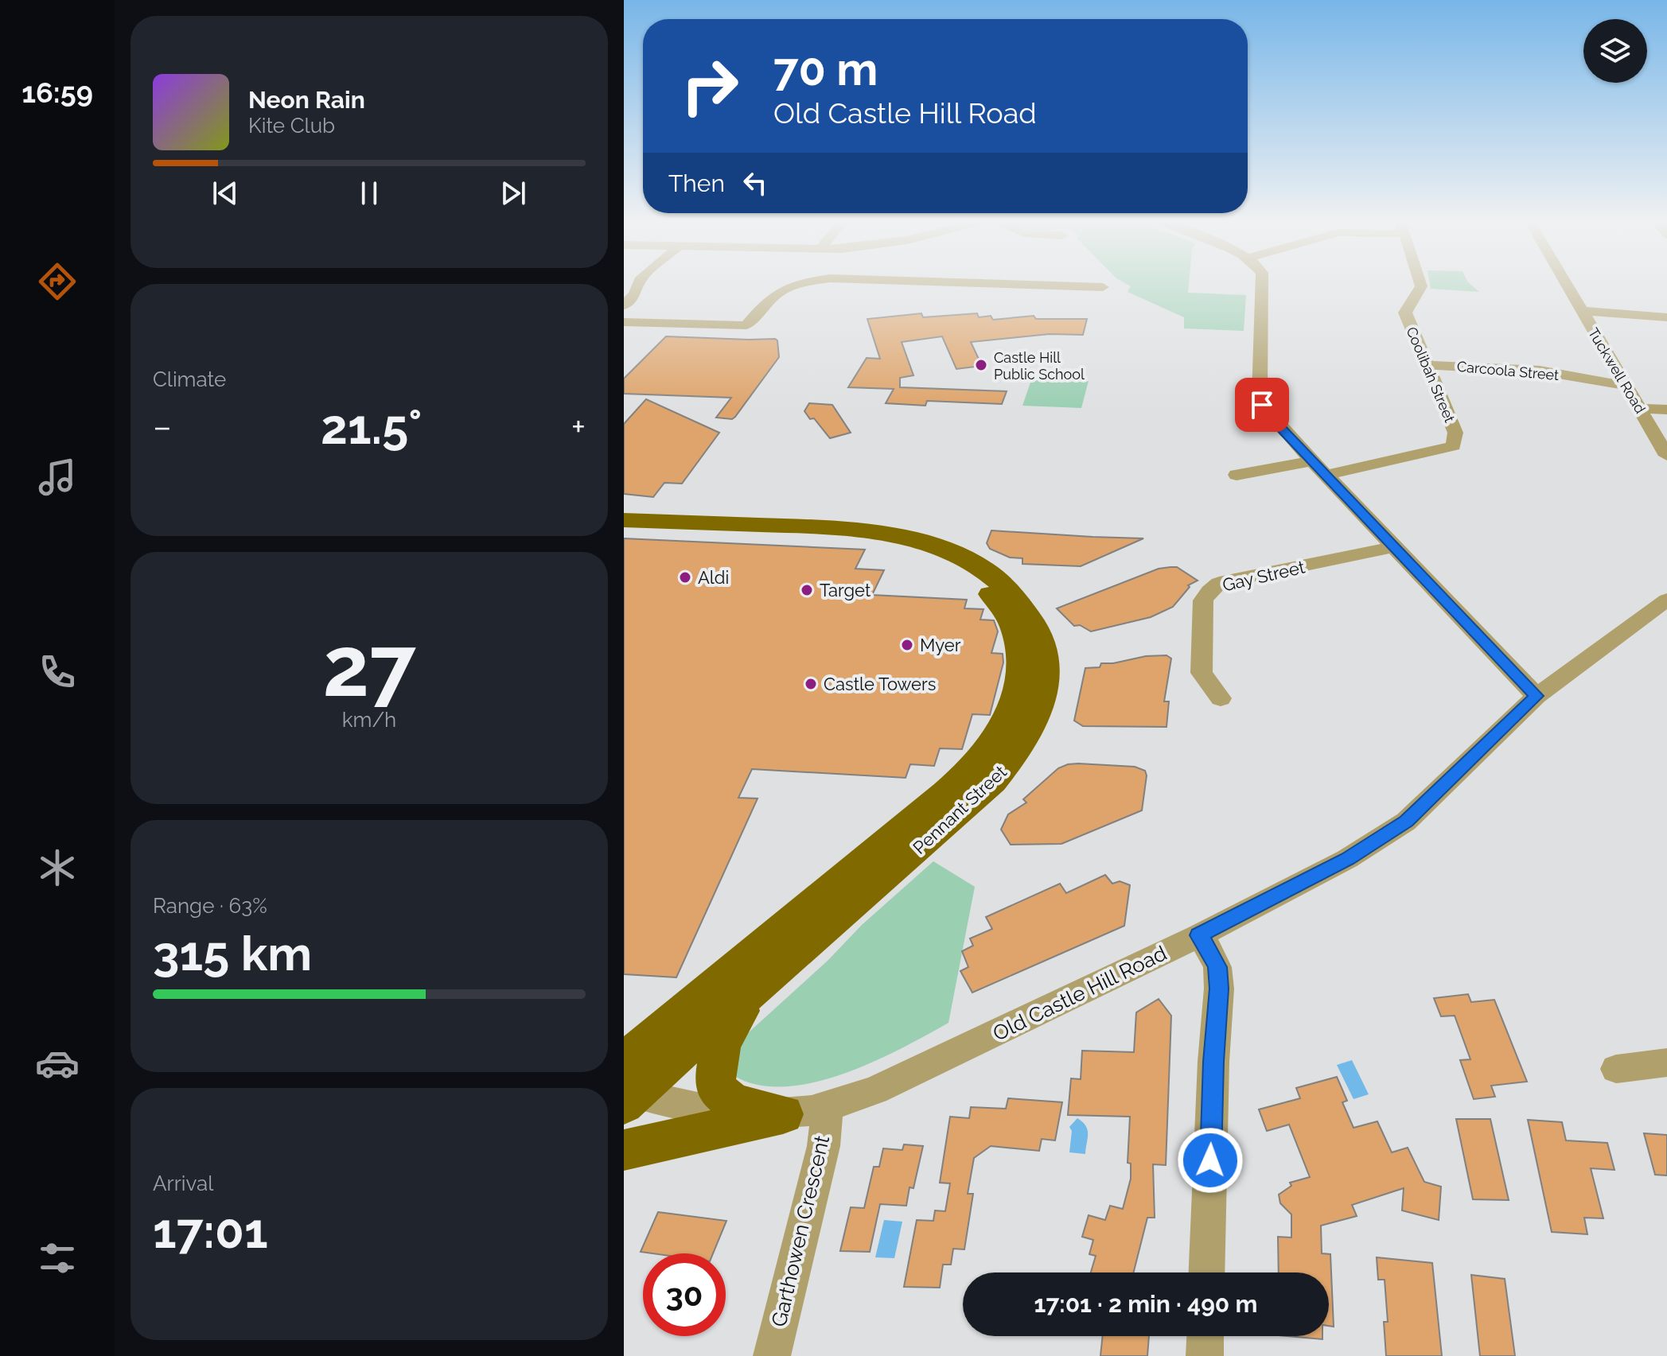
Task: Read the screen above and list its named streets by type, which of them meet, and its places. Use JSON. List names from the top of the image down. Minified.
{"streets":{"main road":["Pennant Street"],"street":["Carcoola Street","Tuckwell Road","Coolibah Street","Gay Street","Old Castle Hill Road","Garthowen Crescent"]},"crossings":[["Carcoola Street","Tuckwell Road"],["Carcoola Street","Coolibah Street"],["Pennant Street","Old Castle Hill Road"],["Old Castle Hill Road","Garthowen Crescent"]],"places":["Castle Hill Public School","Aldi","Target","Myer","Castle Towers"],"page":{"tabs":"16:59","turn":["70 m","Old Castle Hill Road"],"song":["Neon Rain","Kite Club"],"then":"Then","tile":["Climate",["27","km/h"],["Range · 63%","315 km"],["Arrival","17:01"]],"heat":["−","21.5°","+"],"limit":"30","trip":"17:01 · 2 min · 490 m"}}
